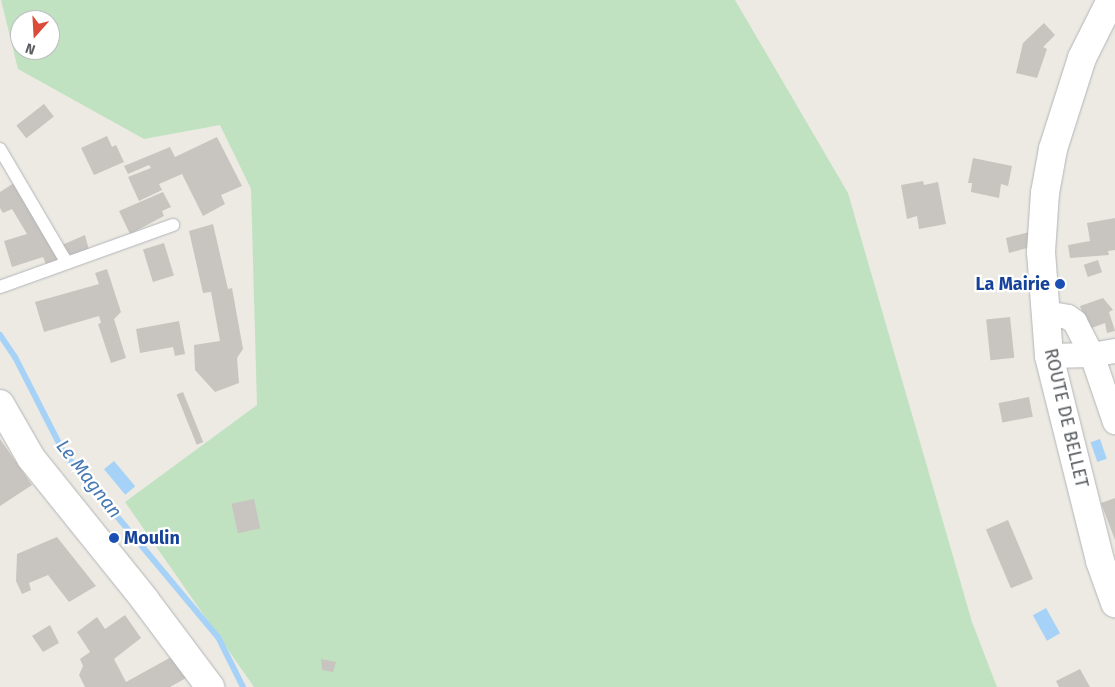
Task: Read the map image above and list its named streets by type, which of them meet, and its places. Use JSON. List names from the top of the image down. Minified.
{"streets":{"street":["ROUTE DE BELLET"]},"water":["Le Magnan"],"places":["La Mairie","Moulin"],"north":"bottom"}
